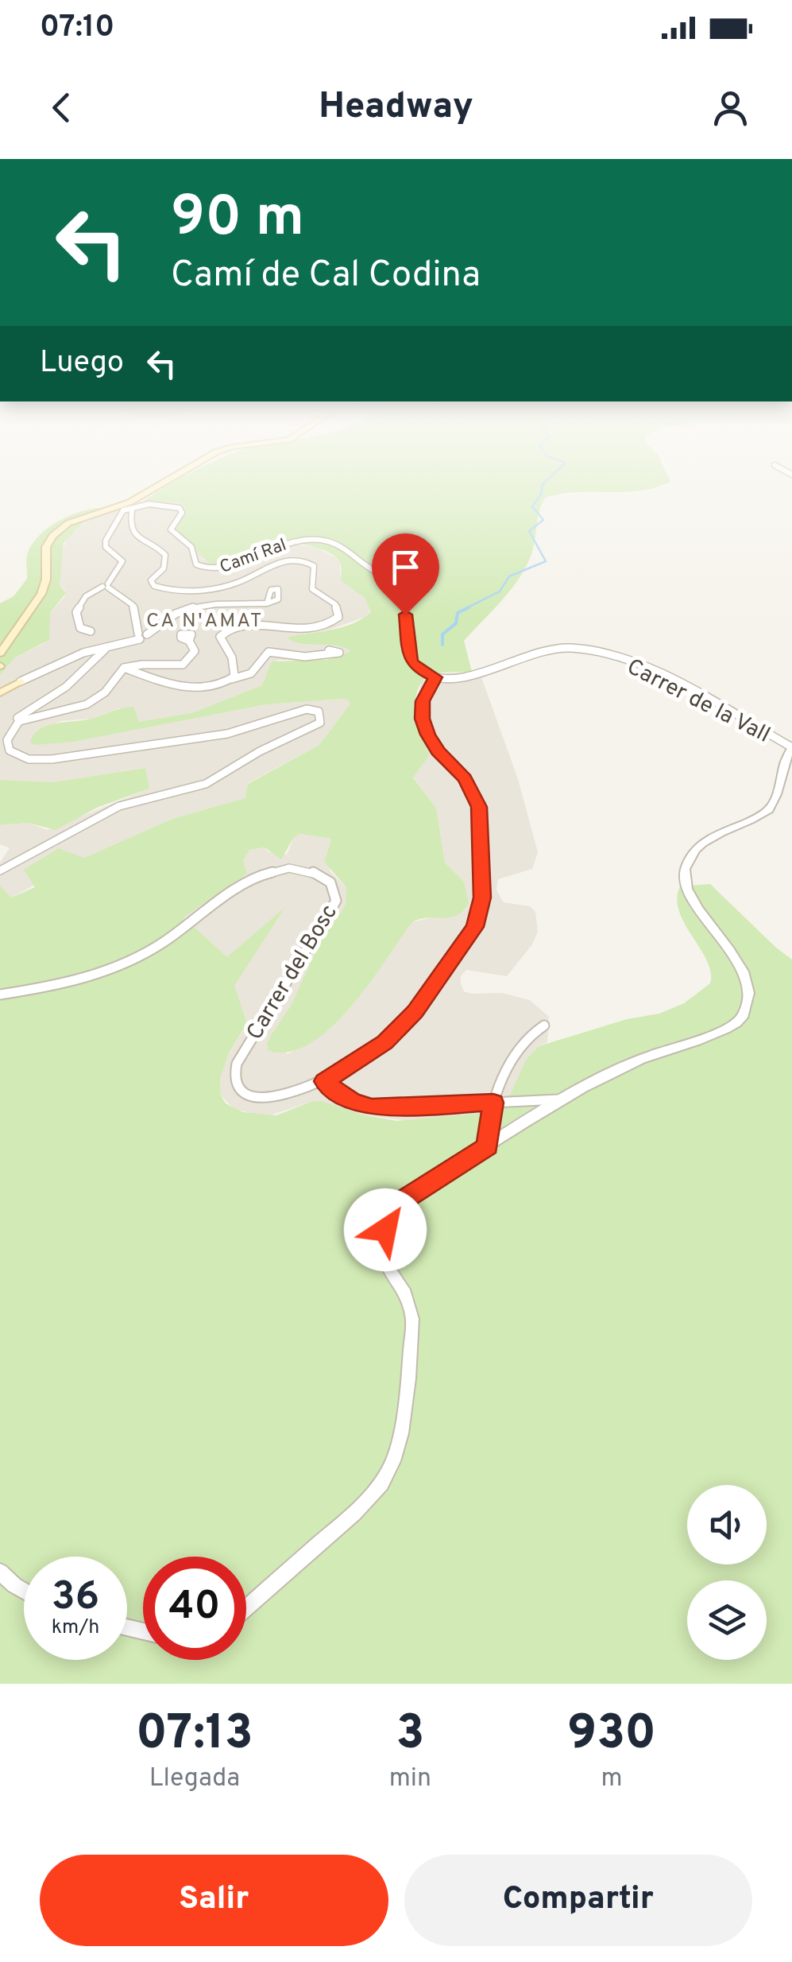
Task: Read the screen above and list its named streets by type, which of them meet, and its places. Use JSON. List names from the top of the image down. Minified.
{"streets":{"street":["Camí Ral","Carrer de la Vall","Carrer del Bosc"]},"crossings":[["Camí Ral","Carrer de la Vall"]],"districts":["CA N'AMAT"],"page":{"status":"07:10","header":"Headway","turn":["90 m","Camí de Cal Codina"],"then":"Luego","speed":"36 km/h","limit":"40","eta":["07:13","Llegada","3","min","930","m"],"buttons":["Salir","Compartir"]}}
